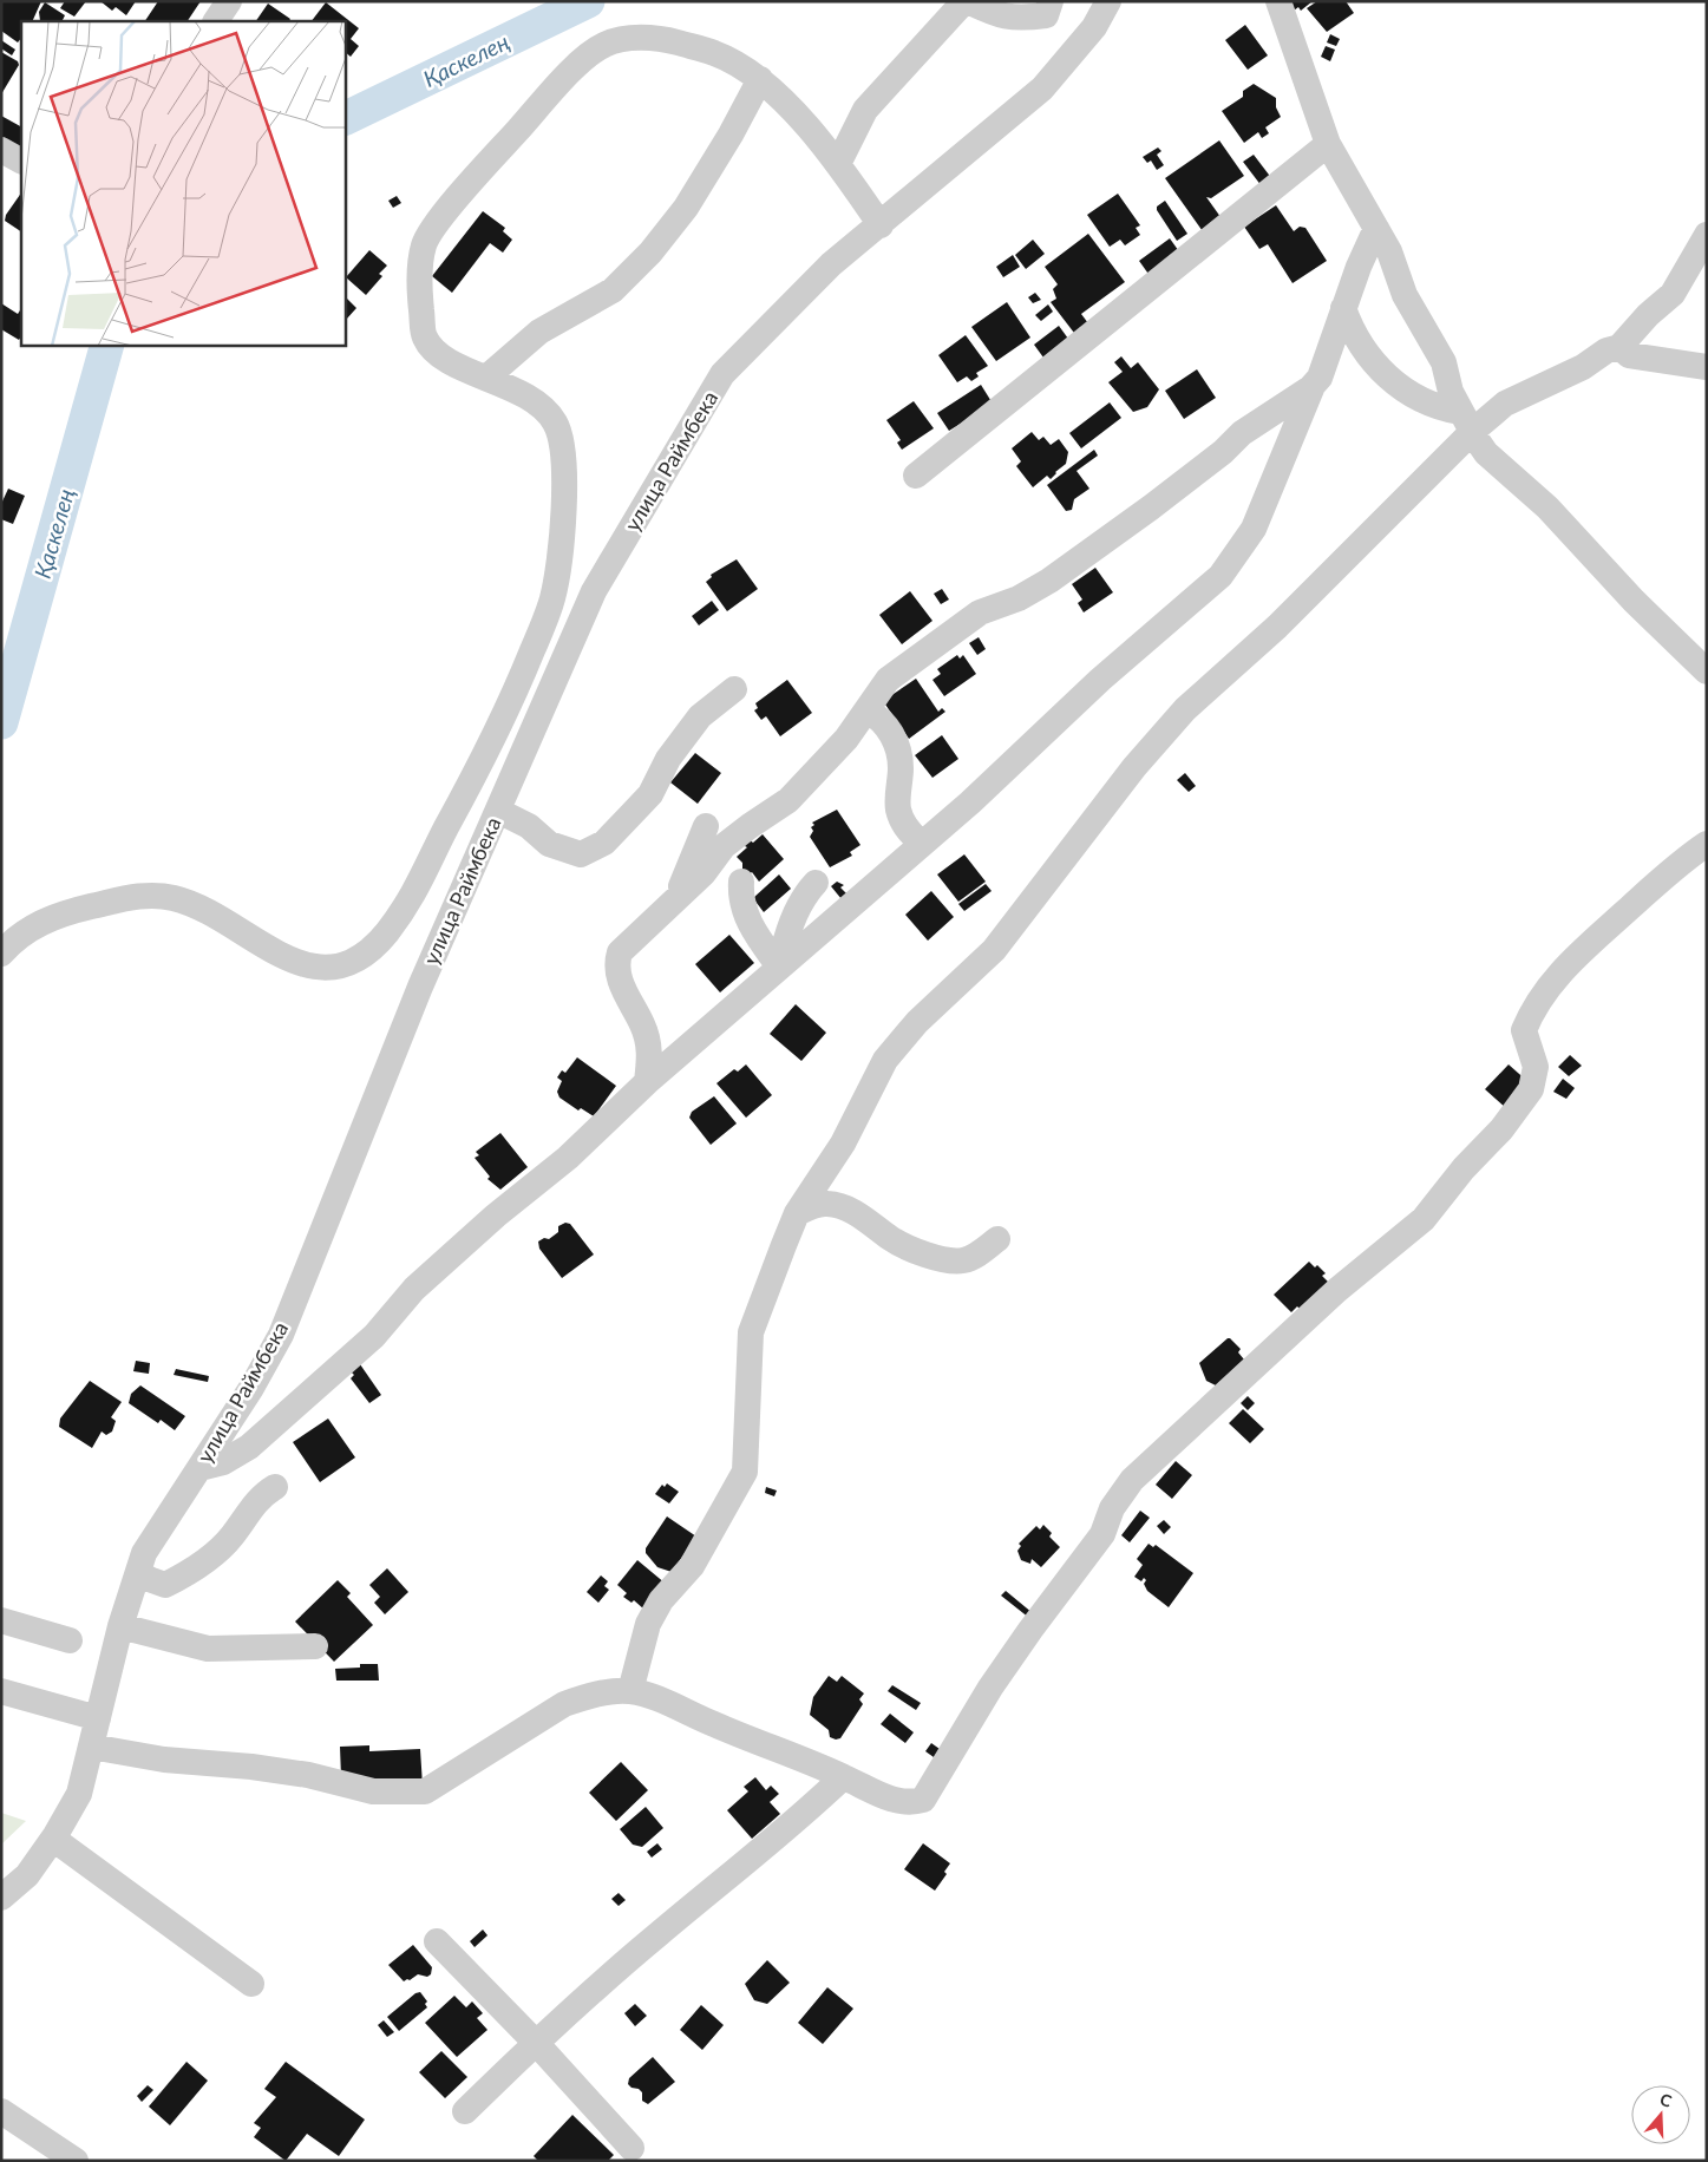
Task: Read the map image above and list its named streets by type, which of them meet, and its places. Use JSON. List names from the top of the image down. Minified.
{"streets":{"street":["улица Раймбека"]},"water":["Қаскелең"],"north":"top"}
